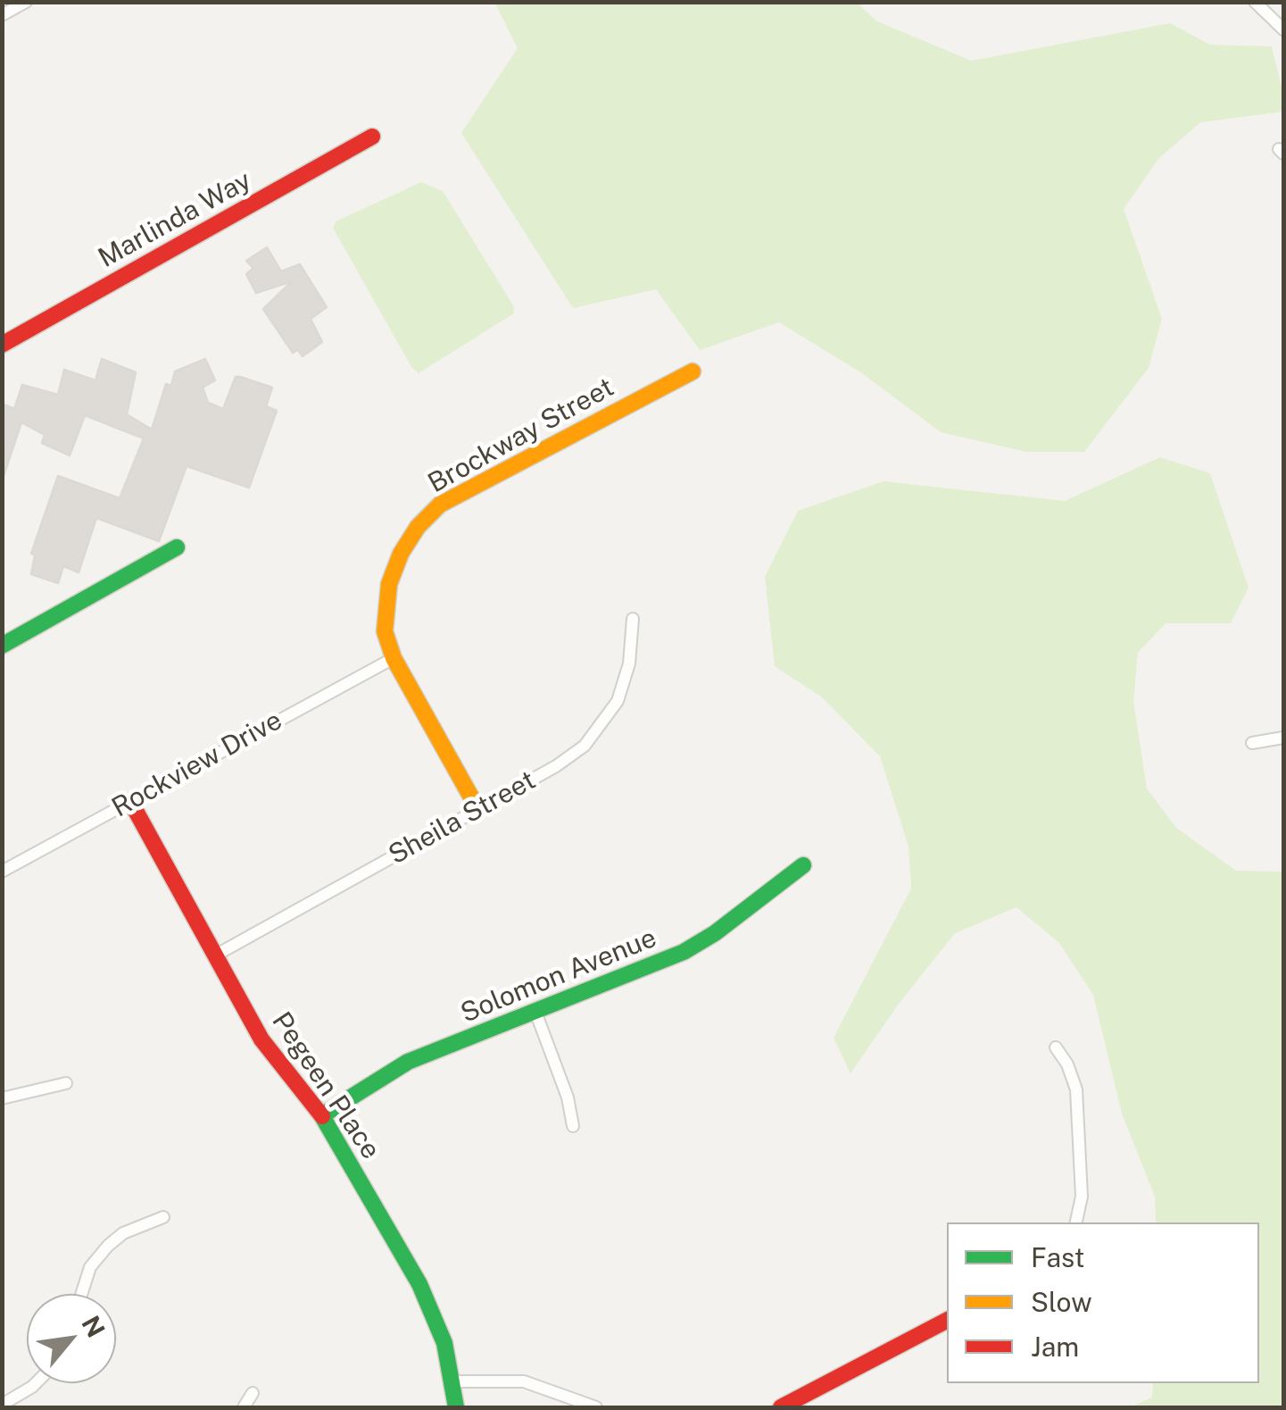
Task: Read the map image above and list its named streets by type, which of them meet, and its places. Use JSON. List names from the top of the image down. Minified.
{"streets":{"street":["Marlinda Way","Brockway Street","Rockview Drive","Sheila Street","Solomon Avenue","Pegeen Place"]},"crossings":[["Brockway Street","Rockview Drive"],["Brockway Street","Sheila Street"],["Rockview Drive","Pegeen Place"],["Sheila Street","Pegeen Place"],["Solomon Avenue","Pegeen Place"]],"legend":["Fast","Slow","Jam"],"north":"top right"}
